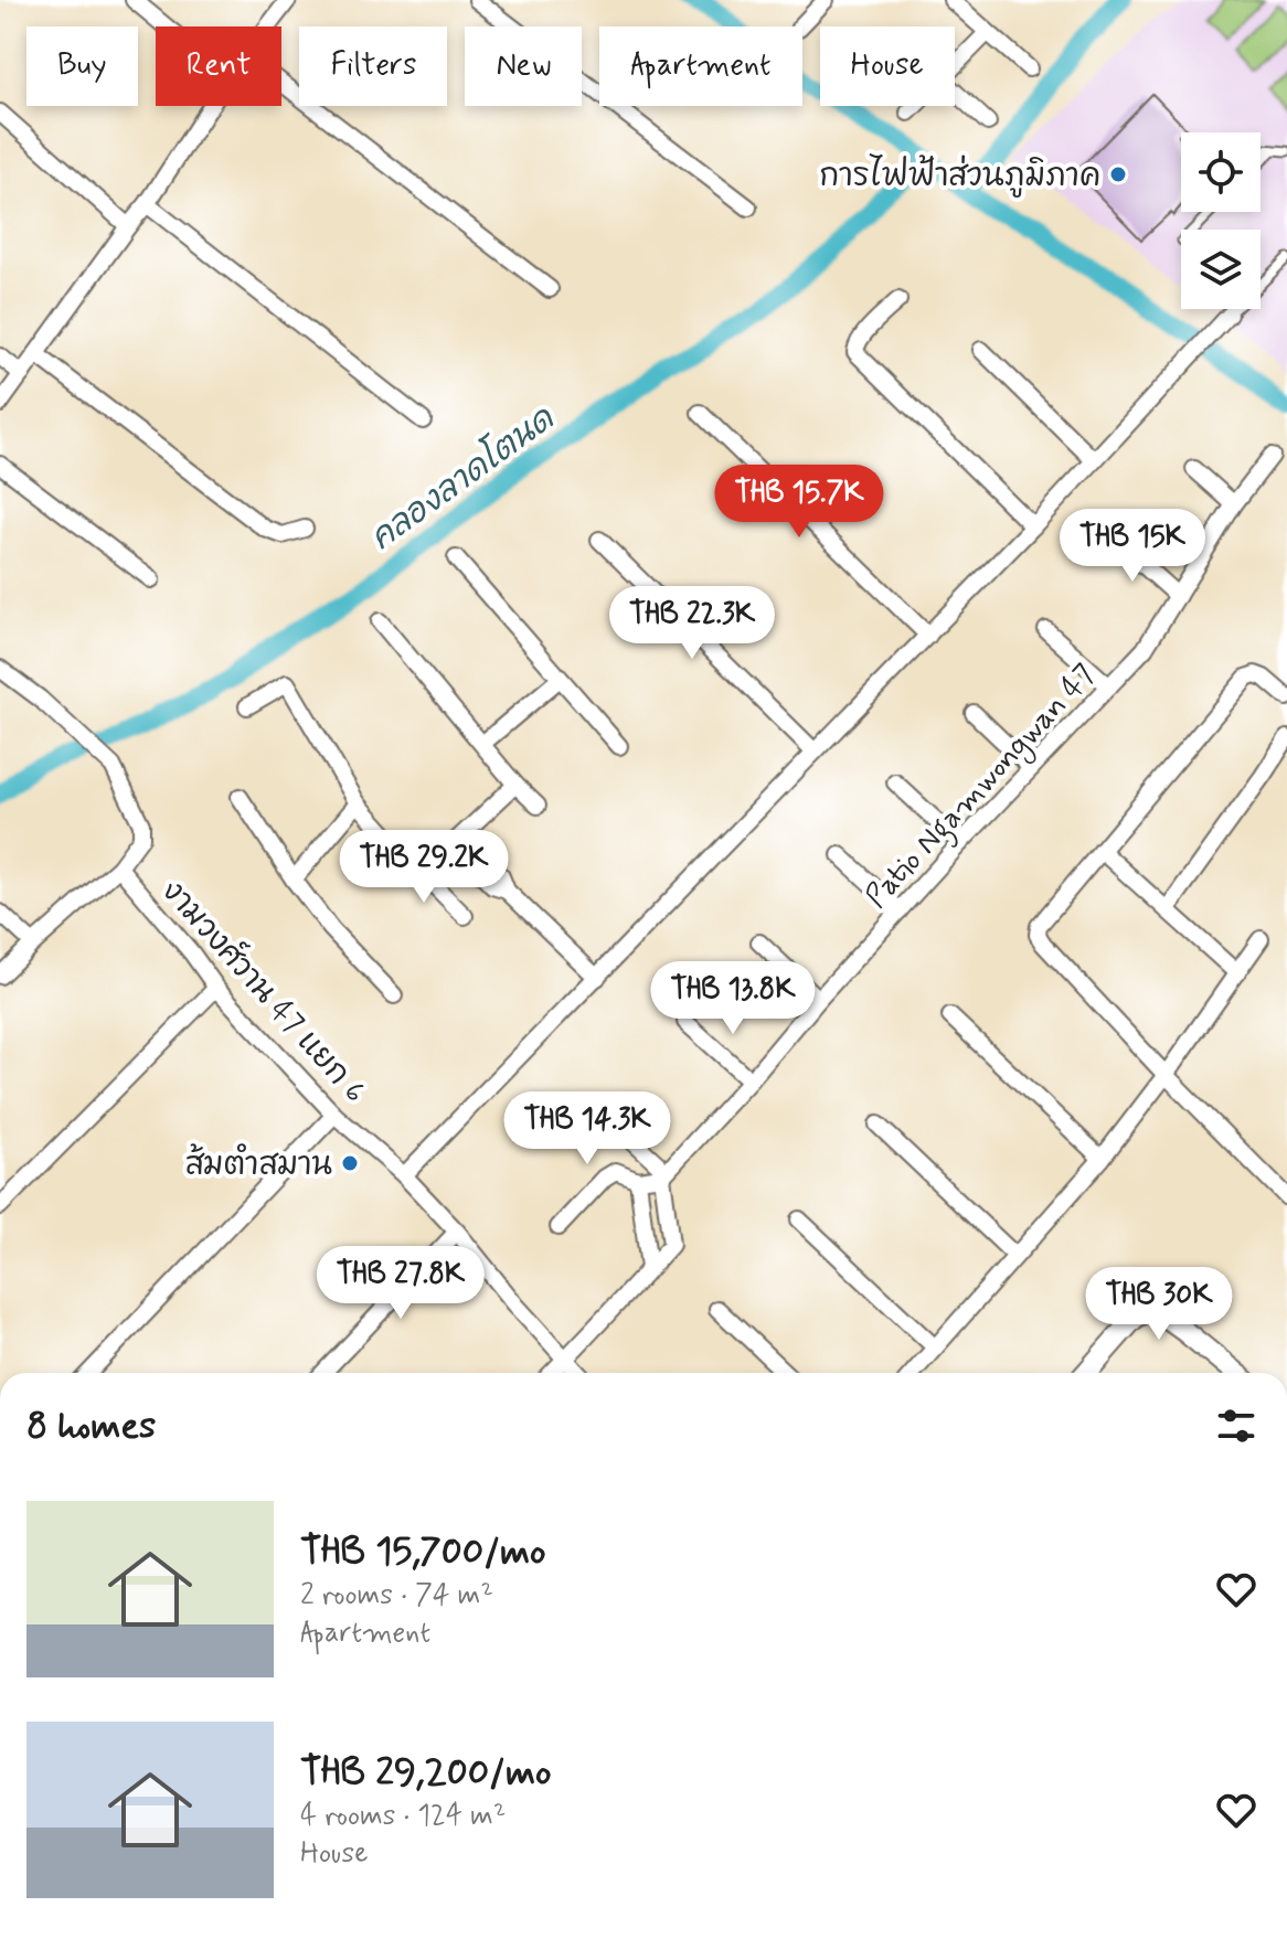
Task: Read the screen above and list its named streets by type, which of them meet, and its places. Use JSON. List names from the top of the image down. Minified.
{"streets":{"street":["Patio Ngamwongwan 47","งามวงศ์วาน 47 แยก 6"]},"water":["คลองลาดโตนด"],"places":["การไฟฟ้าส่วนภูมิภาค","ส้มตำสมาน"],"page":{"chip":["Buy","Rent","Filters","New","Apartment","House"],"price":["THB 15.7K","THB 15K","THB 22.3K","THB 29.2K","THB 13.8K","THB 14.3K","THB 27.8K","THB 30K"],"heading":"8 homes","list":[{"name":"THB 15,700/mo","note":"2 rooms · 74 m² · Apartment"},{"name":"THB 29,200/mo","note":"4 rooms · 124 m² · House"}]}}
